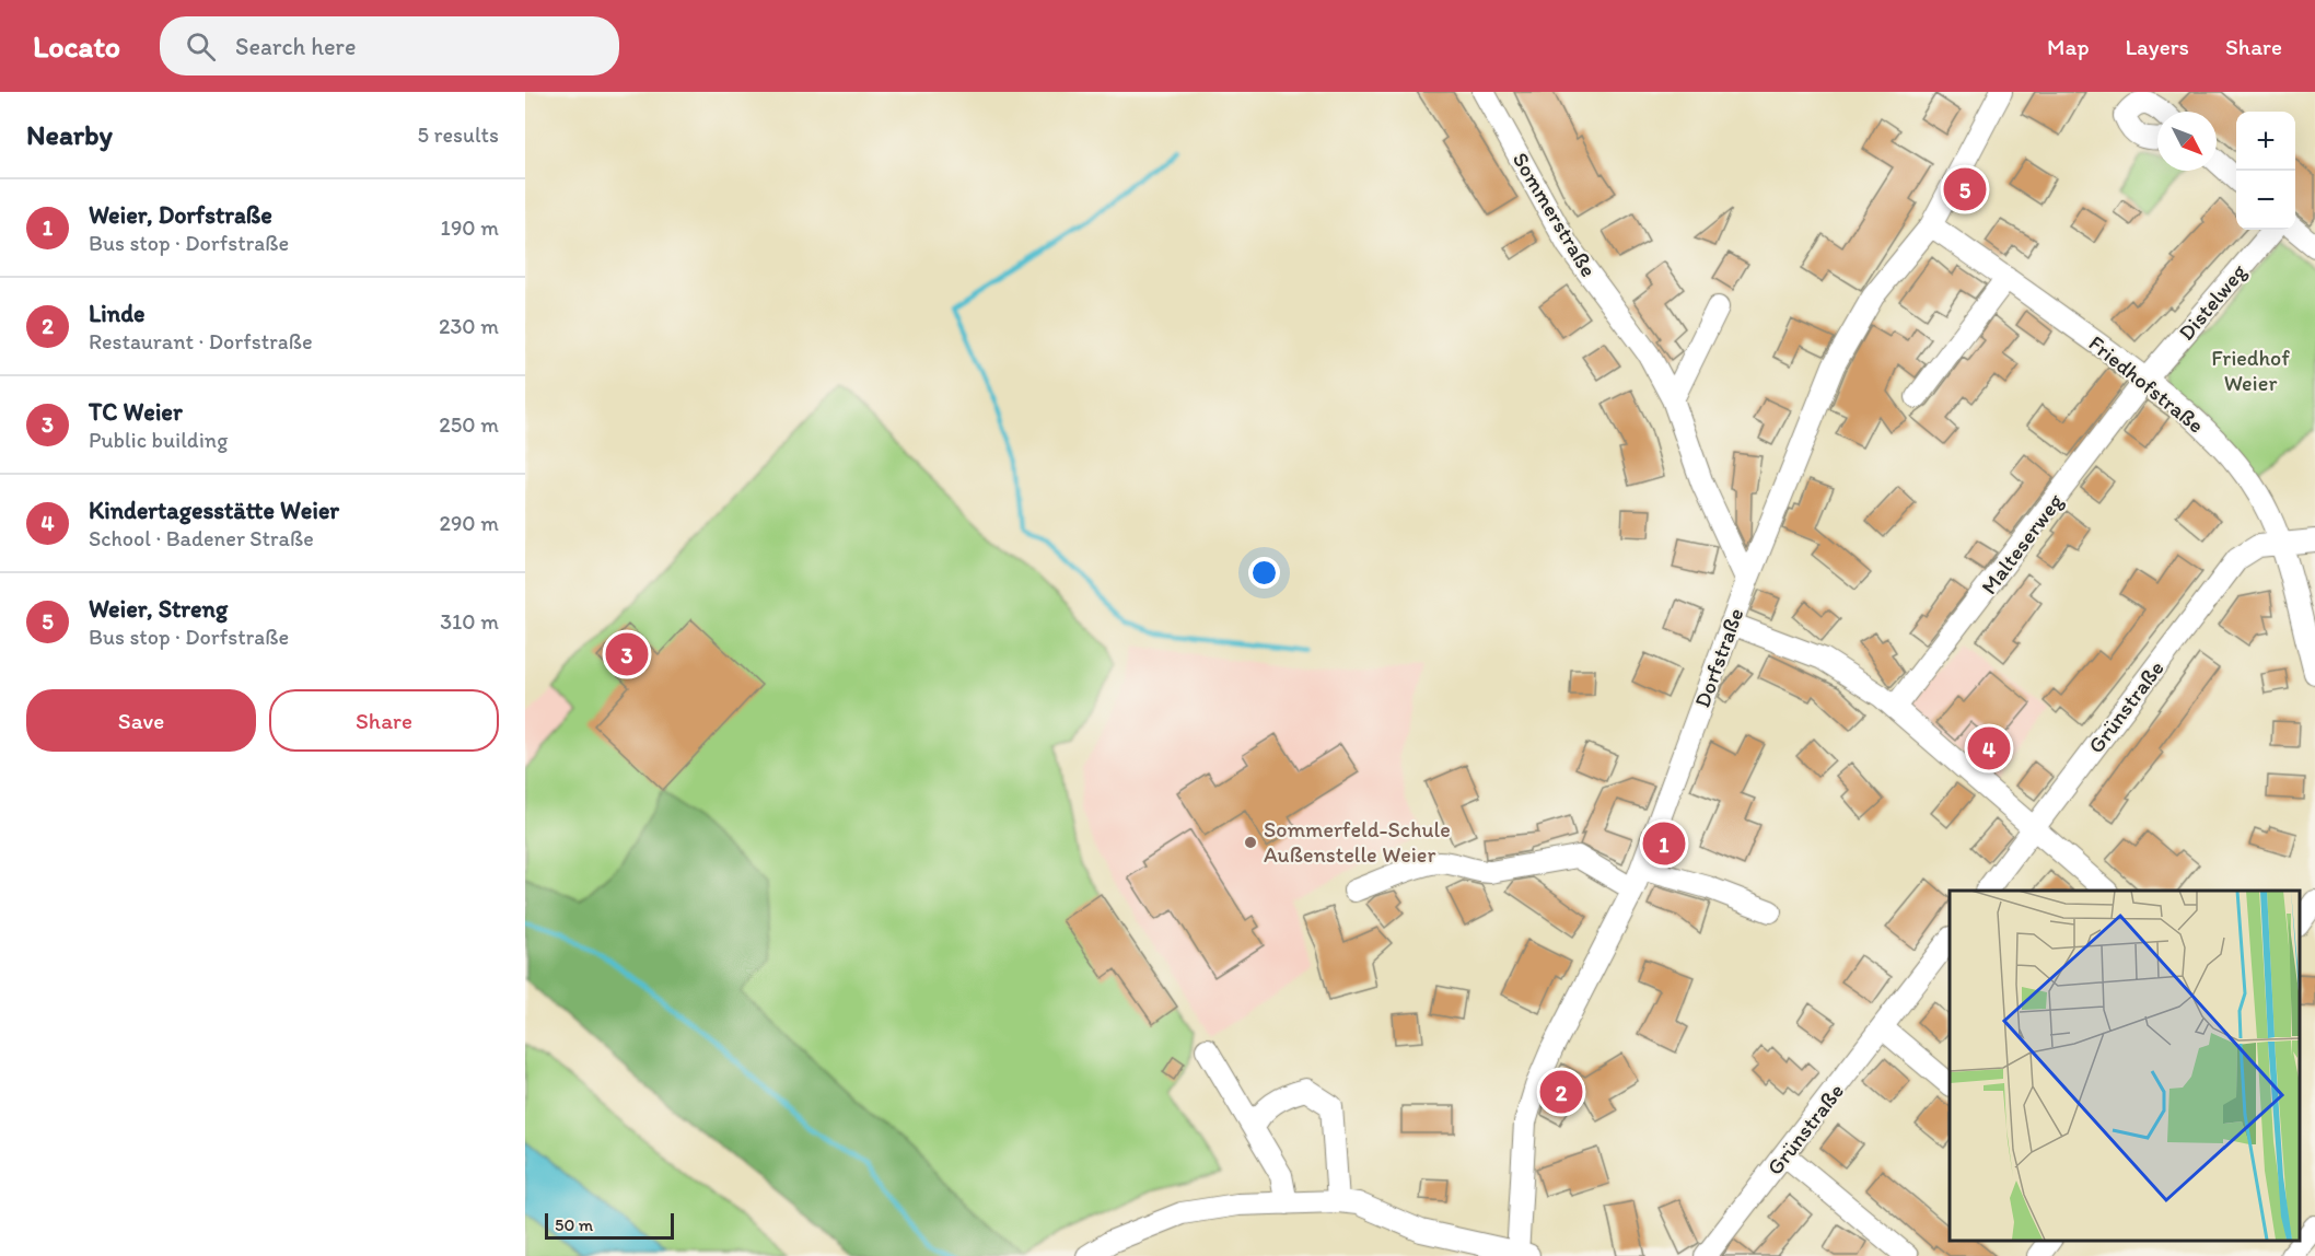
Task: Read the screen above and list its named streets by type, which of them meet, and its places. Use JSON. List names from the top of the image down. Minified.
{"streets":{"street":["Sommerstraße","Distelweg","Friedhofstraße","Malteserweg","Dorfstraße","Grünstraße"]},"crossings":[["Sommerstraße","Dorfstraße"],["Distelweg","Friedhofstraße"],["Distelweg","Malteserweg"],["Friedhofstraße","Malteserweg"],["Friedhofstraße","Dorfstraße"],["Friedhofstraße","Grünstraße"]],"parks":["Friedhof Weier"],"places":["Sommerfeld-Schule Außenstelle Weier"],"scale_bar":"50 m","north":"bottom right","page":{"header":"Locato","search":"Search here","nav":["Map","Layers","Share"],"heading":["Nearby","5 results"],"map_buttons":["+","−"],"pins":["5","3","4","1","2"],"list":[{"mark":"1","name":"Weier, Dorfstraße","note":"Bus stop · Dorfstraße","value":"190 m"},{"mark":"2","name":"Linde","note":"Restaurant · Dorfstraße","value":"230 m"},{"mark":"3","name":"TC Weier","note":"Public building","value":"250 m"},{"mark":"4","name":"Kindertagesstätte Weier","note":"School · Badener Straße","value":"290 m"},{"mark":"5","name":"Weier, Streng","note":"Bus stop · Dorfstraße","value":"310 m"}],"buttons":["Save","Share"],"scale":"50 m"}}
